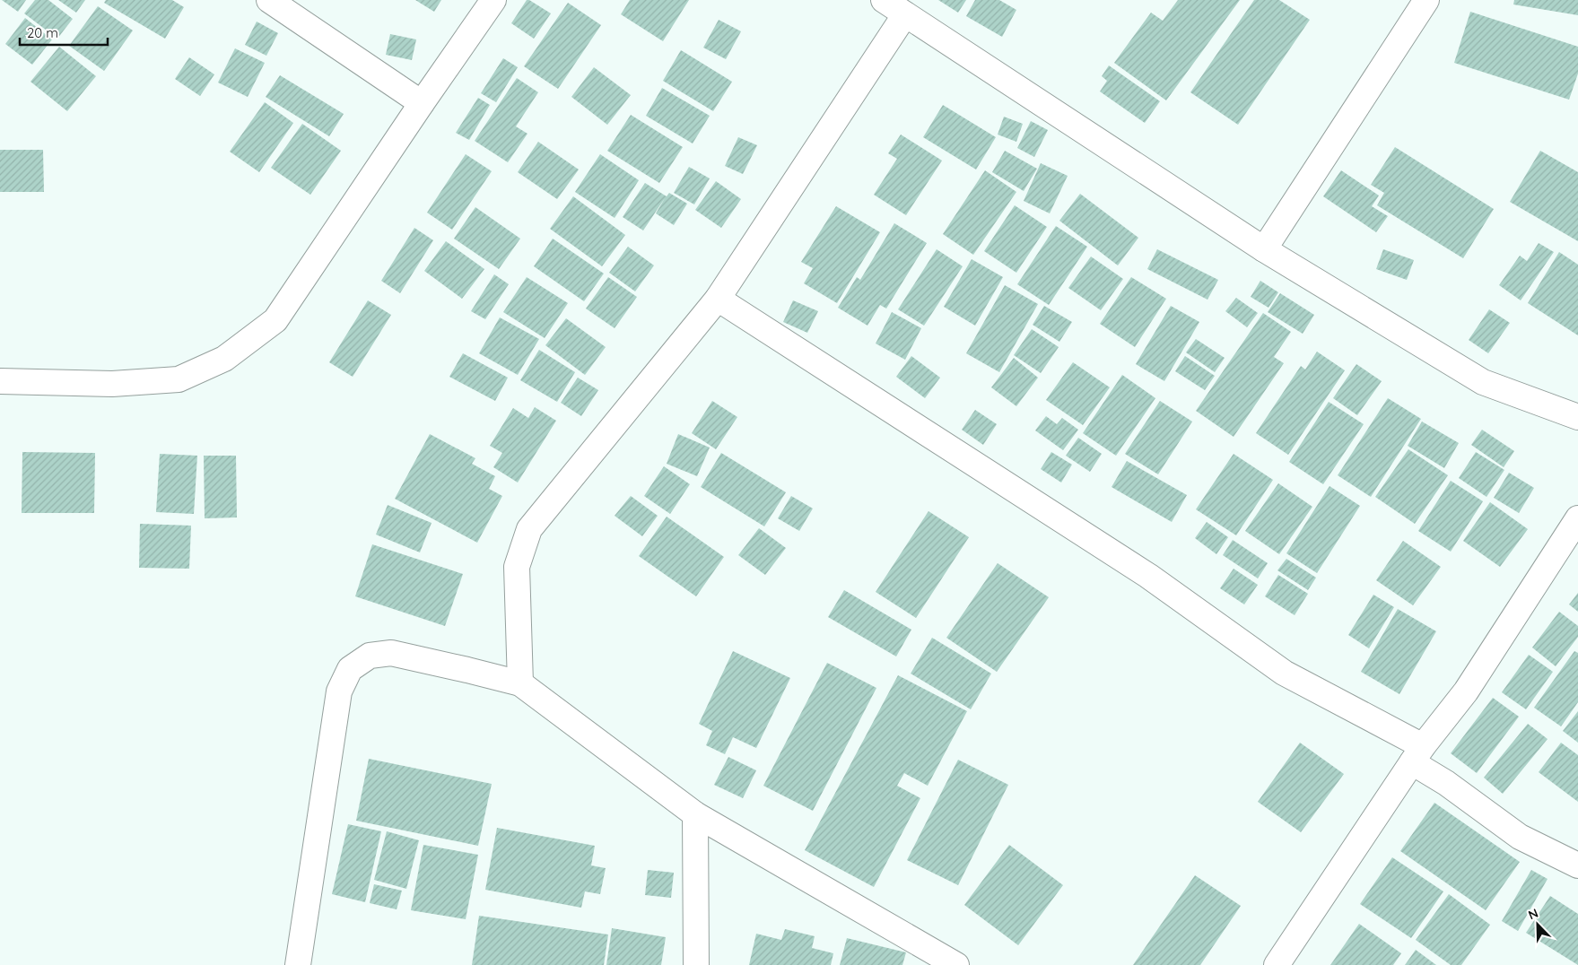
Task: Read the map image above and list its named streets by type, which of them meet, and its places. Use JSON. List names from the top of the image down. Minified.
{"scale_bar":"20 m","north":"top left"}
